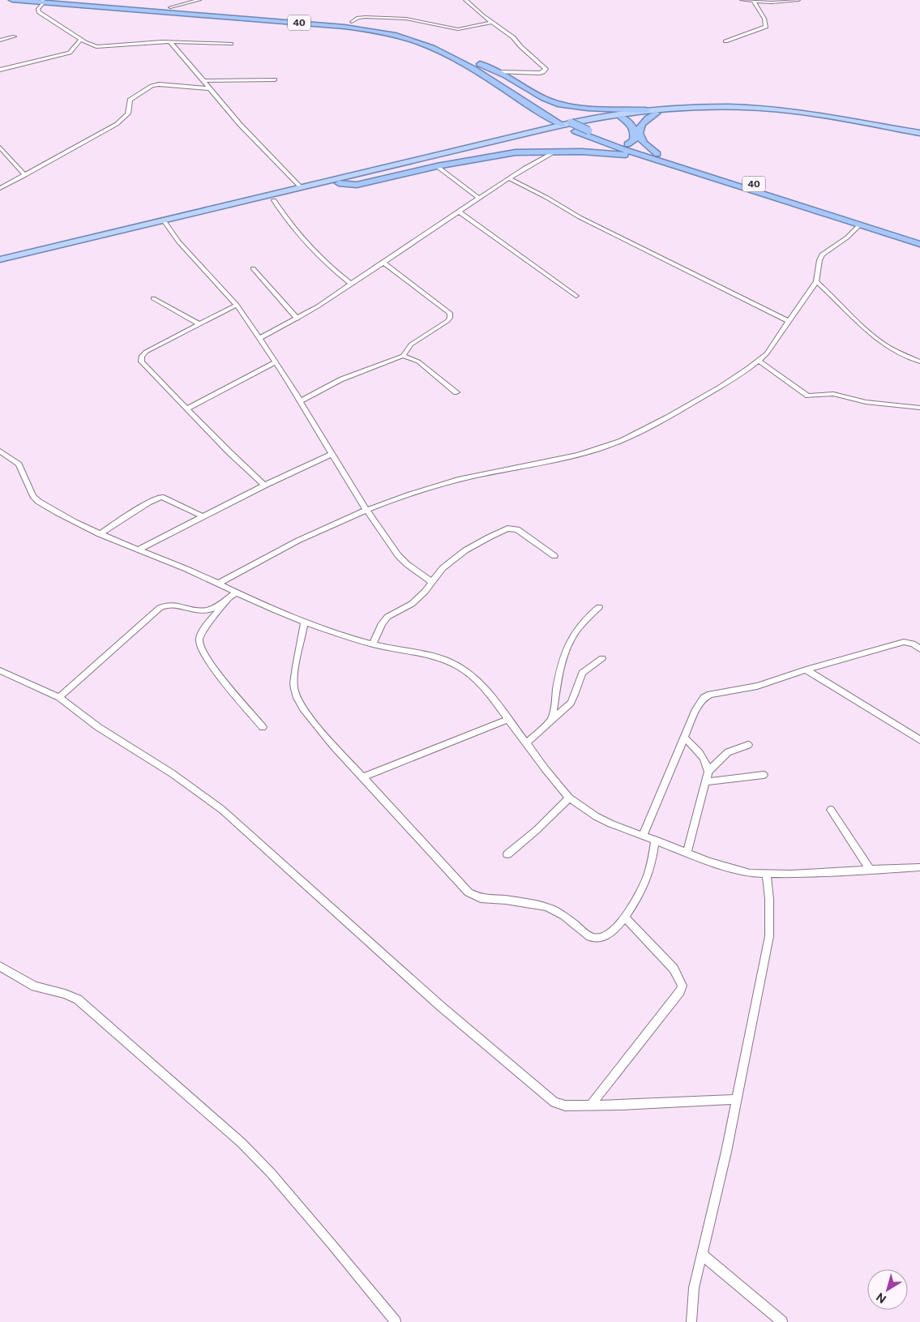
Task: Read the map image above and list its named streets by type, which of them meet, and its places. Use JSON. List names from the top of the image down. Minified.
{"streets":{"highway":["40"]},"north":"bottom left"}
